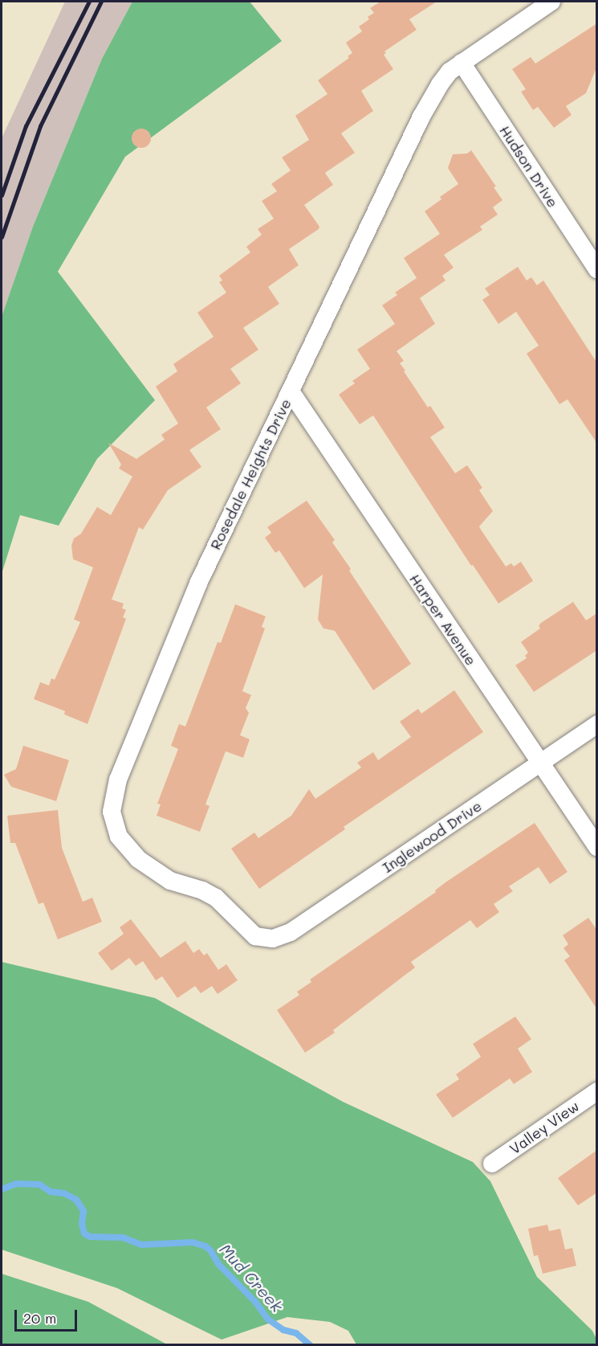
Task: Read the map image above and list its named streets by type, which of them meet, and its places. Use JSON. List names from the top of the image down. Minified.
{"streets":{"street":["Hudson Drive","Rosedale Heights Drive","Harper Avenue","Inglewood Drive","Valley View"]},"crossings":[["Hudson Drive","Rosedale Heights Drive"],["Rosedale Heights Drive","Harper Avenue"],["Rosedale Heights Drive","Inglewood Drive"],["Harper Avenue","Inglewood Drive"]],"water":["Mud Creek"],"scale_bar":"20 m"}
